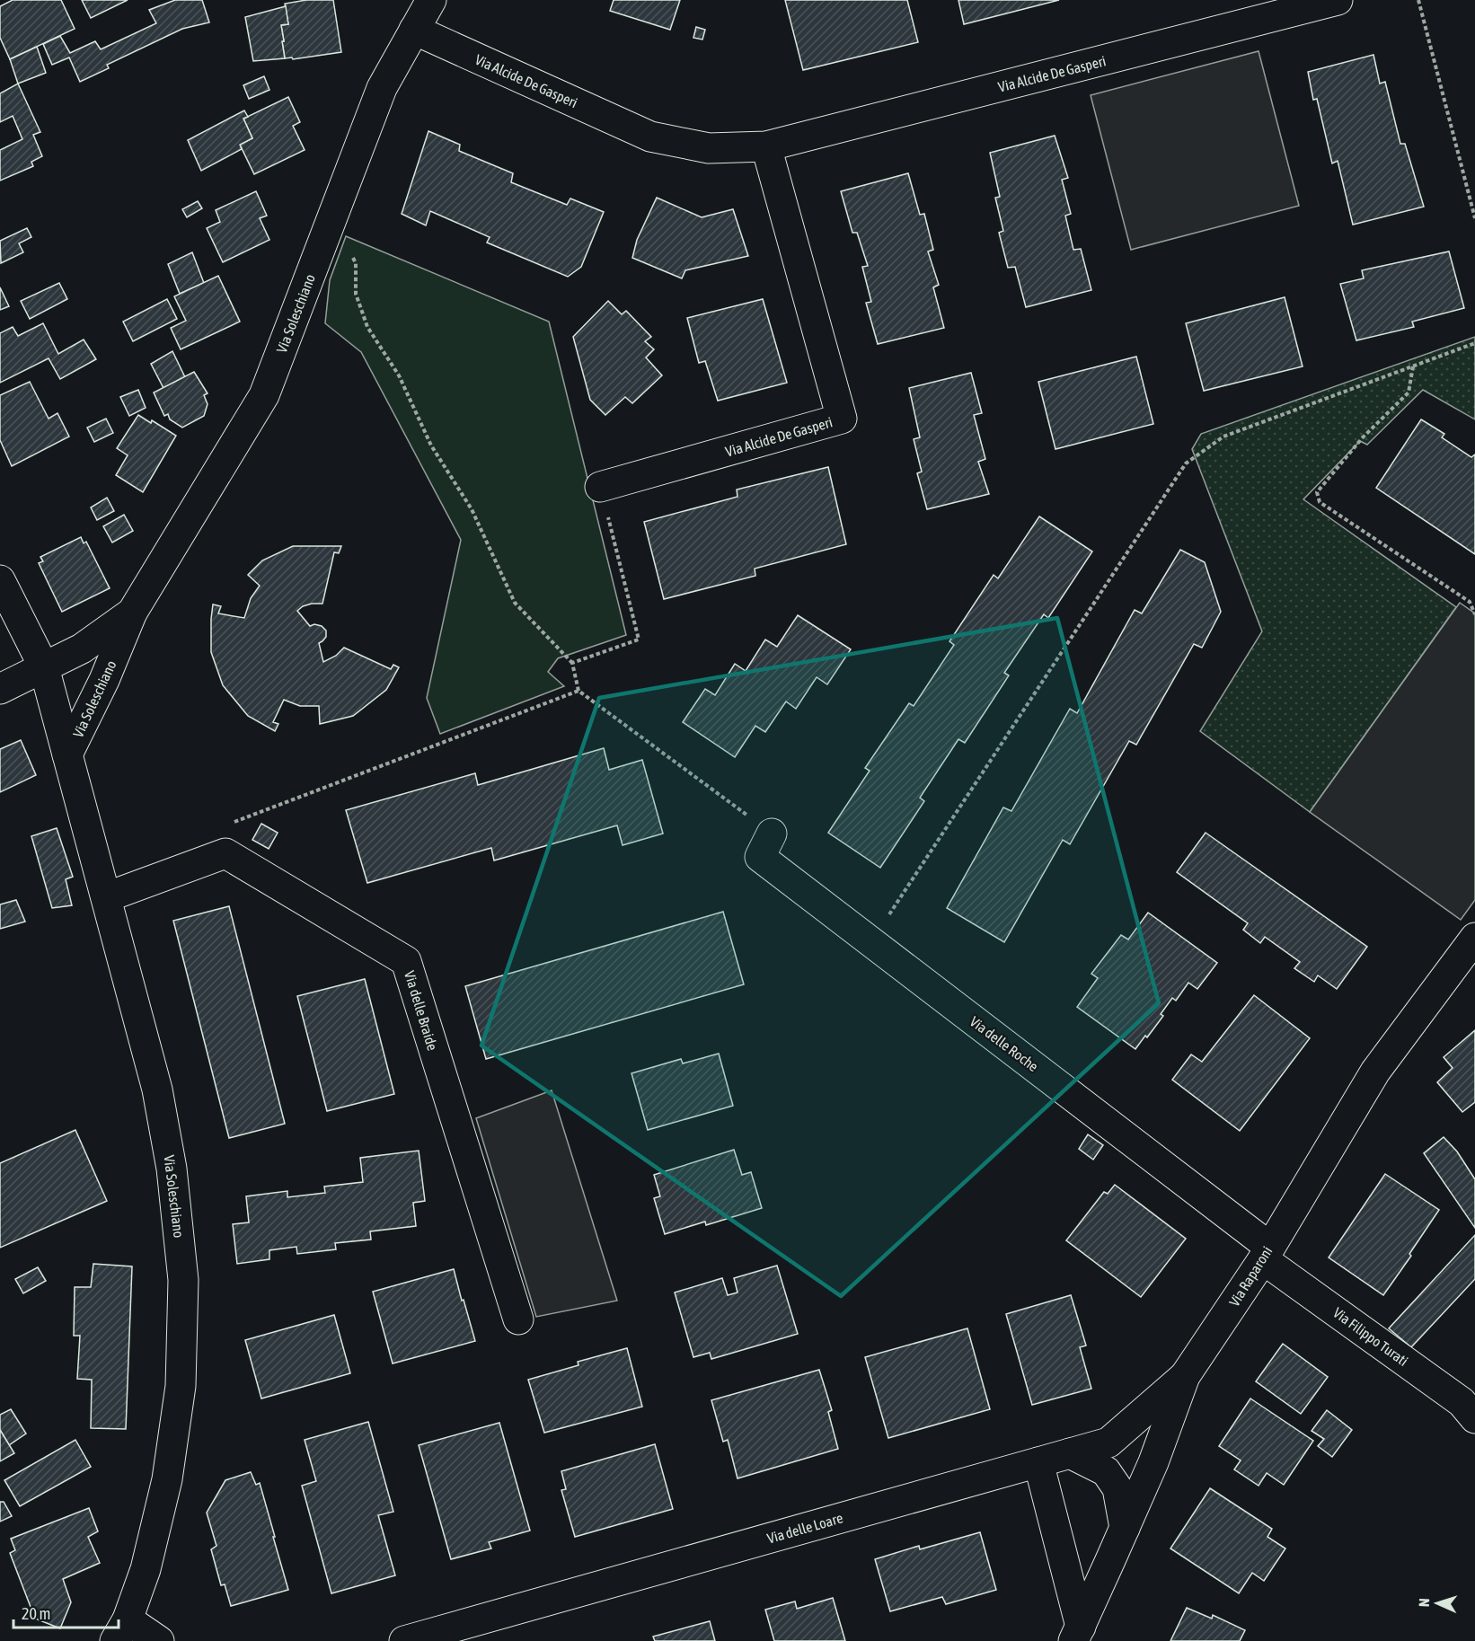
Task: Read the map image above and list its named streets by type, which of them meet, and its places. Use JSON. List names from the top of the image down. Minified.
{"streets":{"street":["Via Alcide De Gasperi","Via Soleschiano","Via delle Braide","Via delle Roche","Via Raparoni","Via Filippo Turati","Via delle Loare"]},"crossings":[["Via Alcide De Gasperi","Via Soleschiano"],["Via Soleschiano","Via delle Braide"],["Via delle Roche","Via Raparoni"],["Via delle Roche","Via Filippo Turati"],["Via Raparoni","Via Filippo Turati"],["Via Raparoni","Via delle Loare"]],"scale_bar":"20 m","north":"left"}
